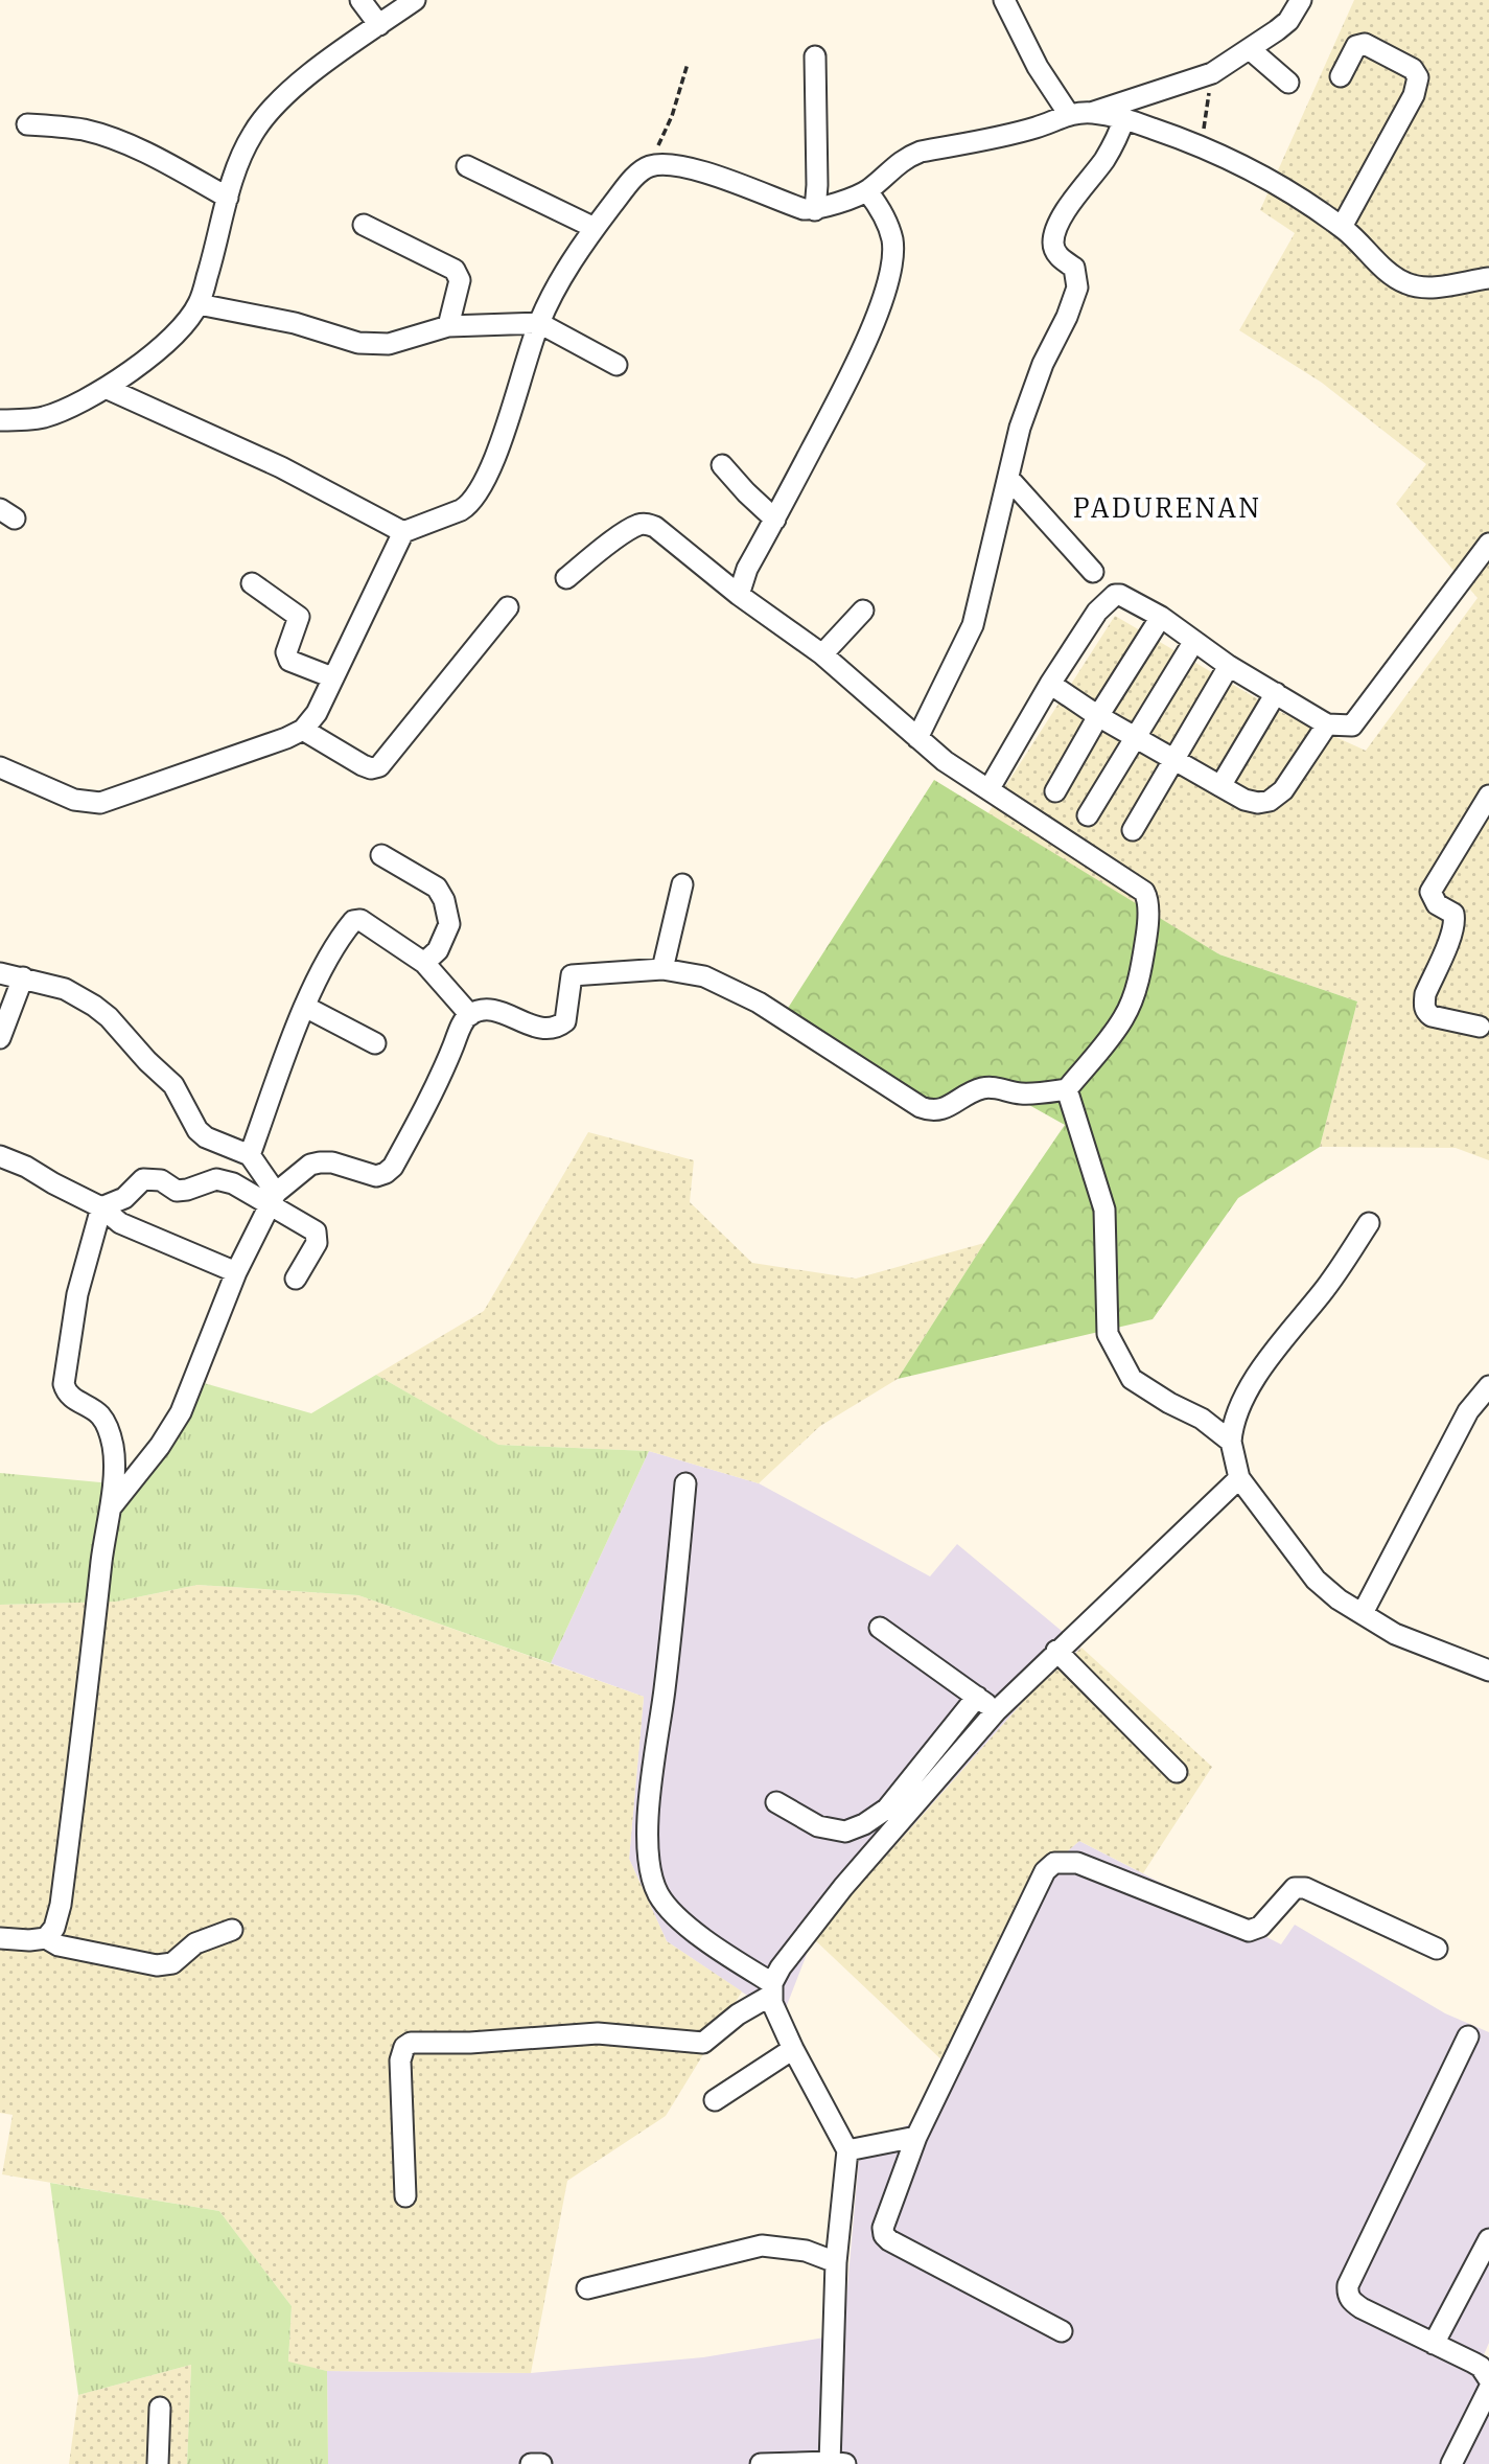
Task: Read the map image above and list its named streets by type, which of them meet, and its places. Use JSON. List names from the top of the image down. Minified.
{"districts":["PADURENAN"]}
